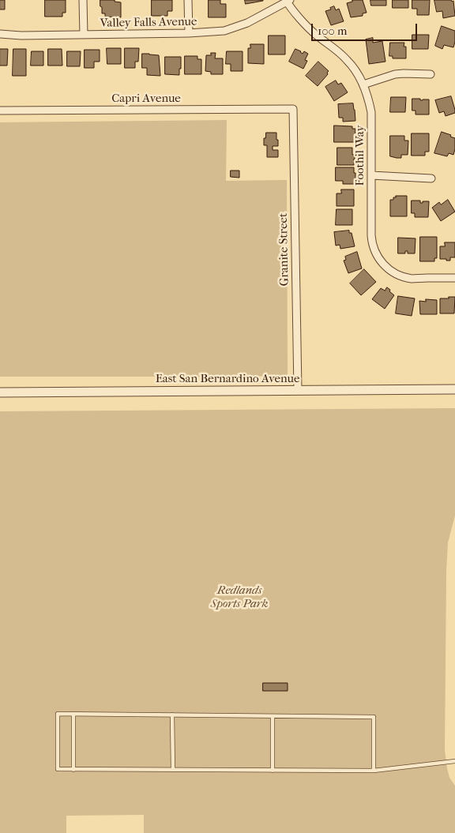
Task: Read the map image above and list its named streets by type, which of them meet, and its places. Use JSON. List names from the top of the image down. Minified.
{"streets":{"street":["Valley Falls Avenue","Capri Avenue","Foothil Way","Granite Street","East San Bernardino Avenue"]},"crossings":[["Valley Falls Avenue","Foothil Way"],["Capri Avenue","Granite Street"],["Granite Street","East San Bernardino Avenue"]],"parks":["Redlands Sports Park"],"scale_bar":"100 m"}
